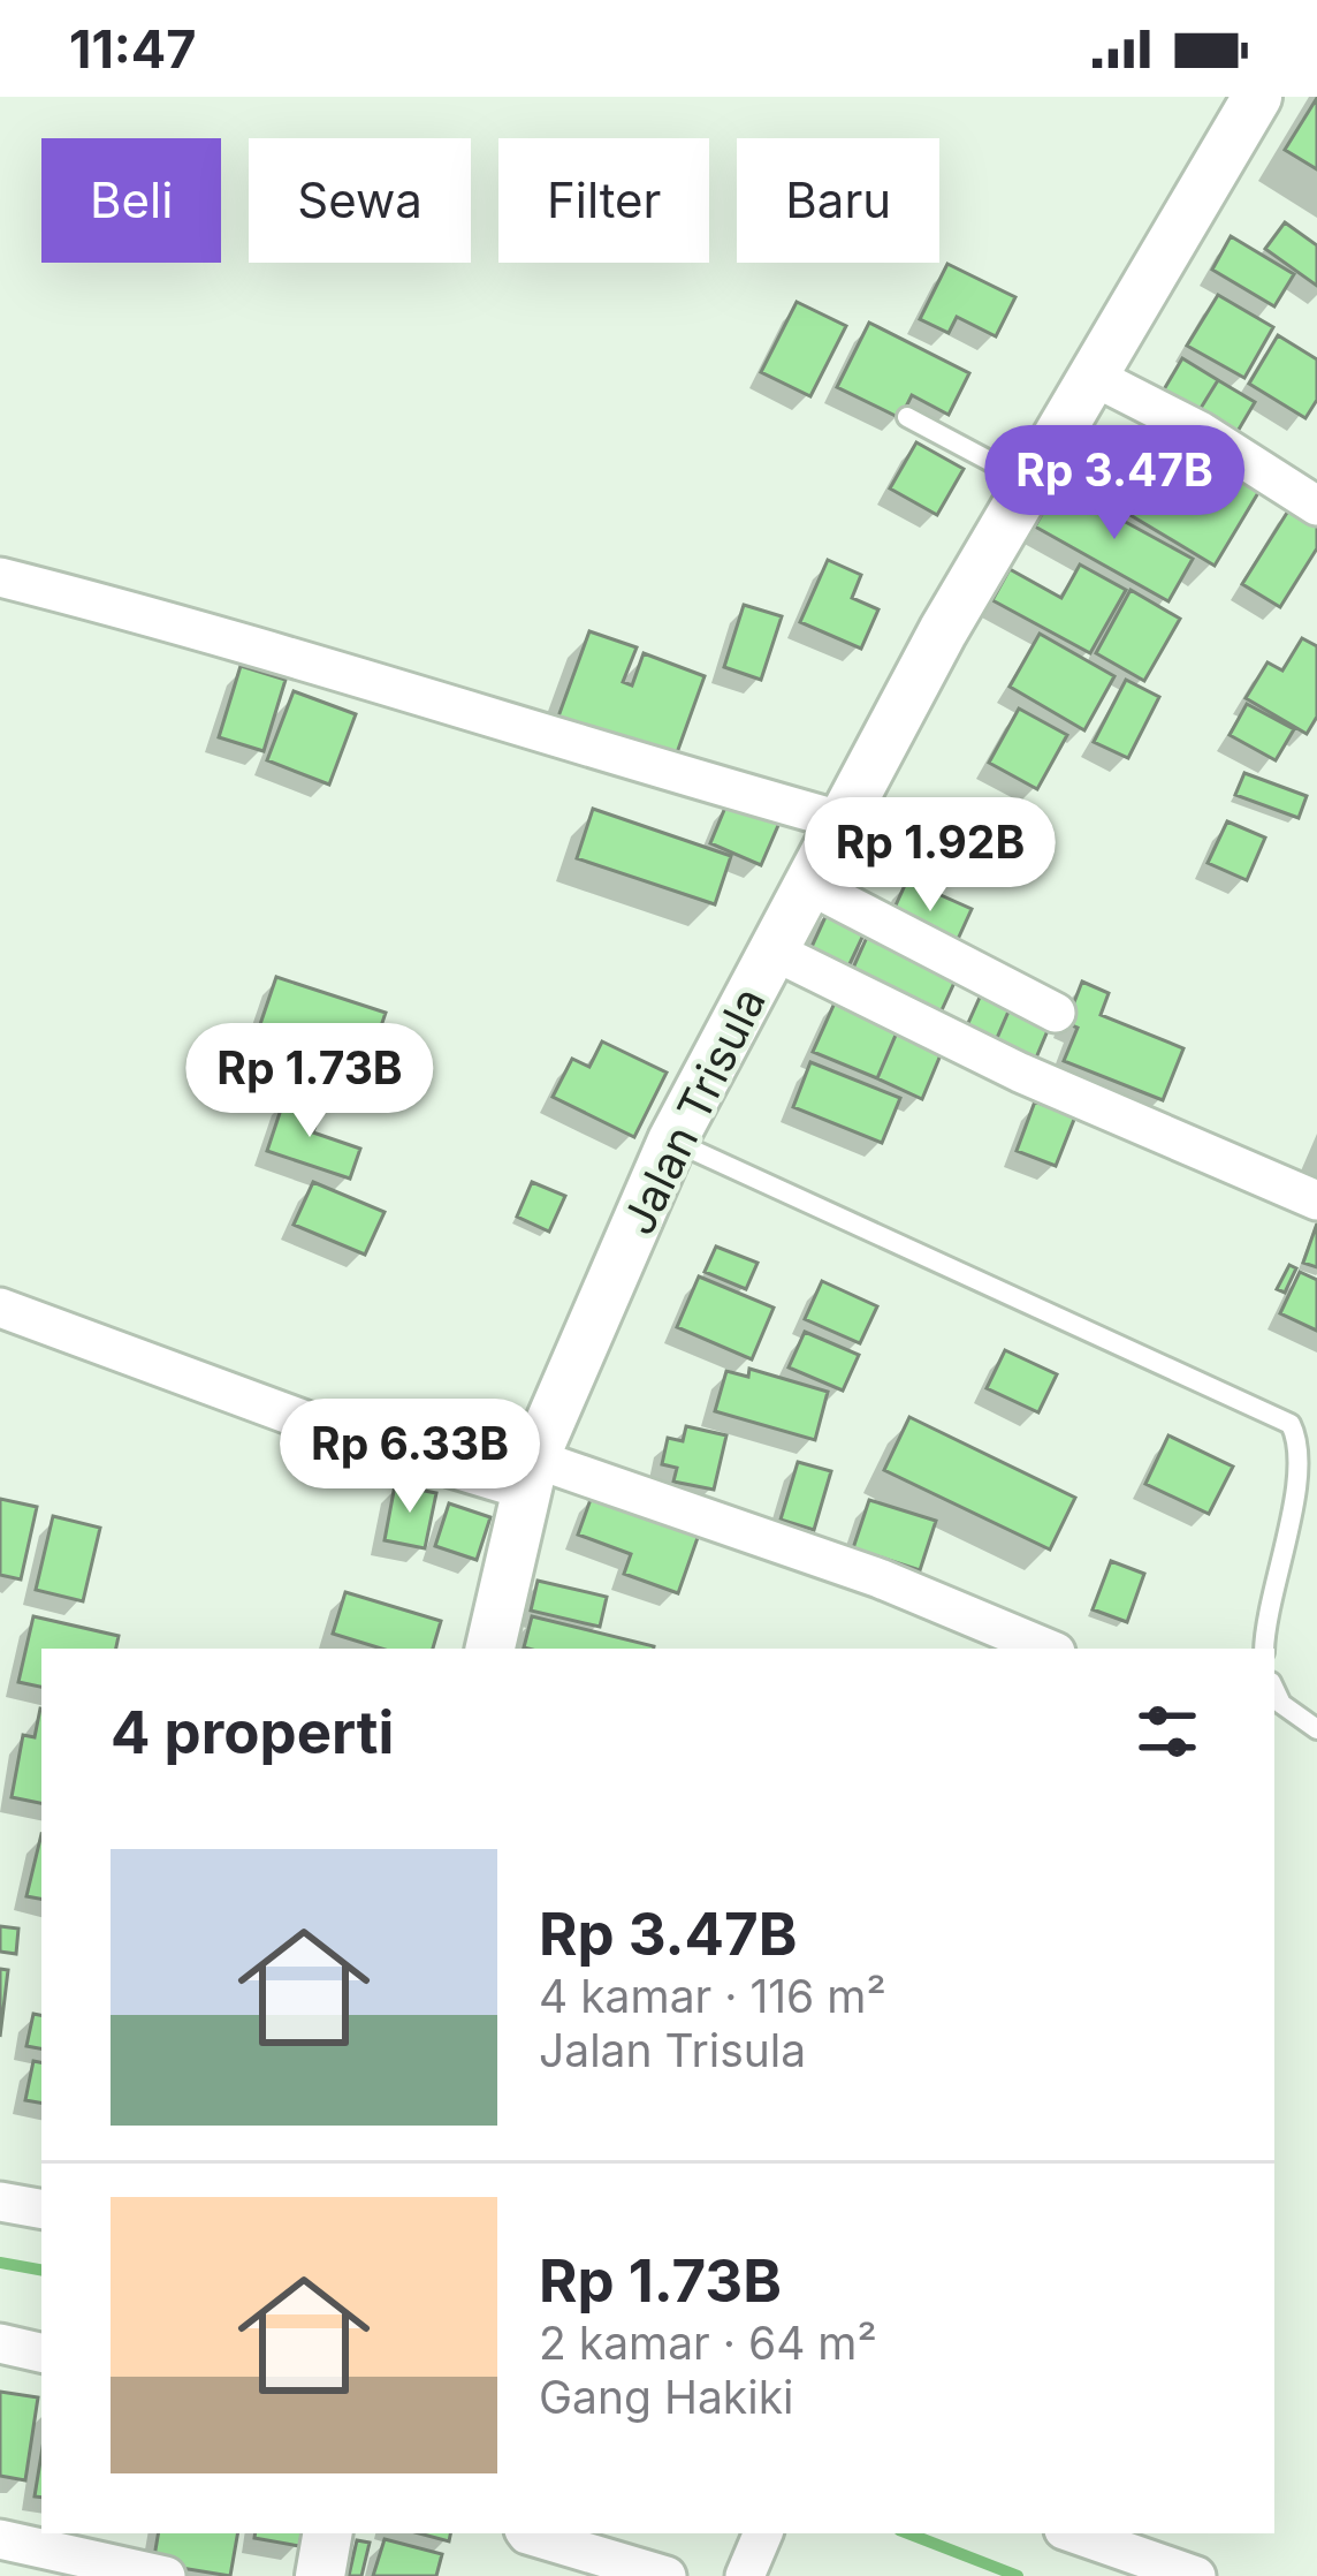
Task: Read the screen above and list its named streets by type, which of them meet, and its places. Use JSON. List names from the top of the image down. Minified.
{"streets":{"street":["Jalan Trisula"]},"page":{"status":"11:47","chip":["Beli","Sewa","Filter","Baru"],"price":["Rp 3.47B","Rp 1.92B","Rp 1.73B","Rp 6.33B"],"heading":"4 properti","list":[{"name":"Rp 3.47B","note":"4 kamar · 116 m² · Jalan Trisula"},{"name":"Rp 1.73B","note":"2 kamar · 64 m² · Gang Hakiki"}]}}
